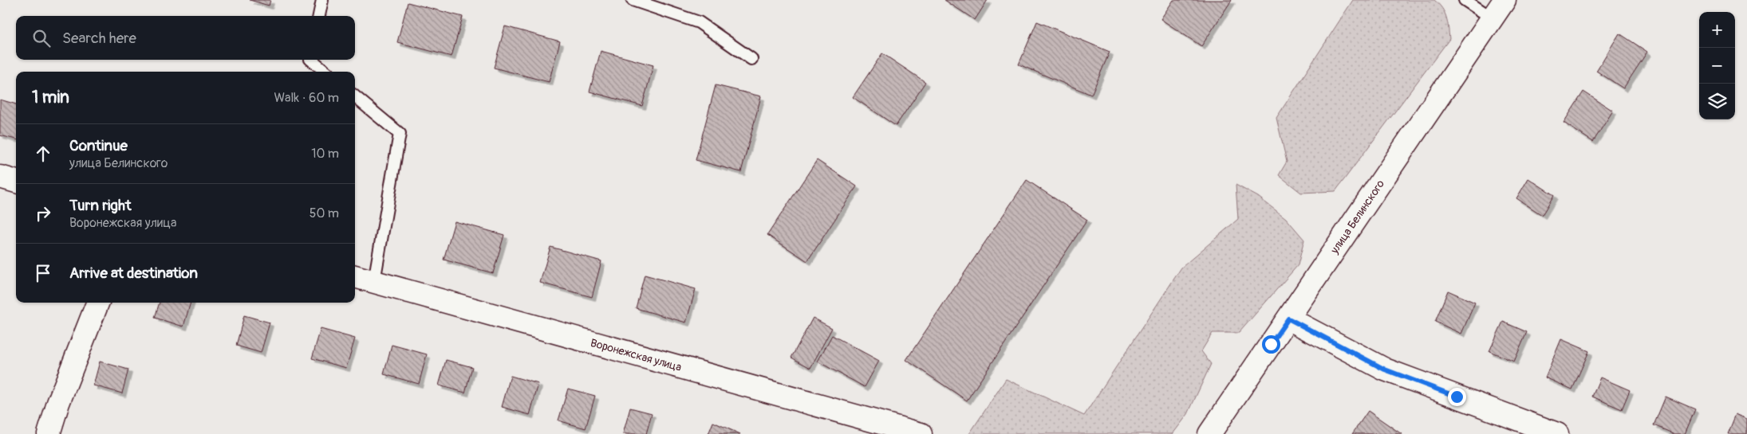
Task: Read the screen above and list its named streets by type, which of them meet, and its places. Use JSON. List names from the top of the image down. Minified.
{"streets":{"street":["улица Белинского","Воронежская улица"]},"page":{"map_buttons":["+","−"],"search":"Search here","heading":["1 min","Walk · 60 m"],"list":[["Continue","улица Белинского","10 m"],["Turn right","Воронежская улица","50 m"],"Arrive at destination"]}}
